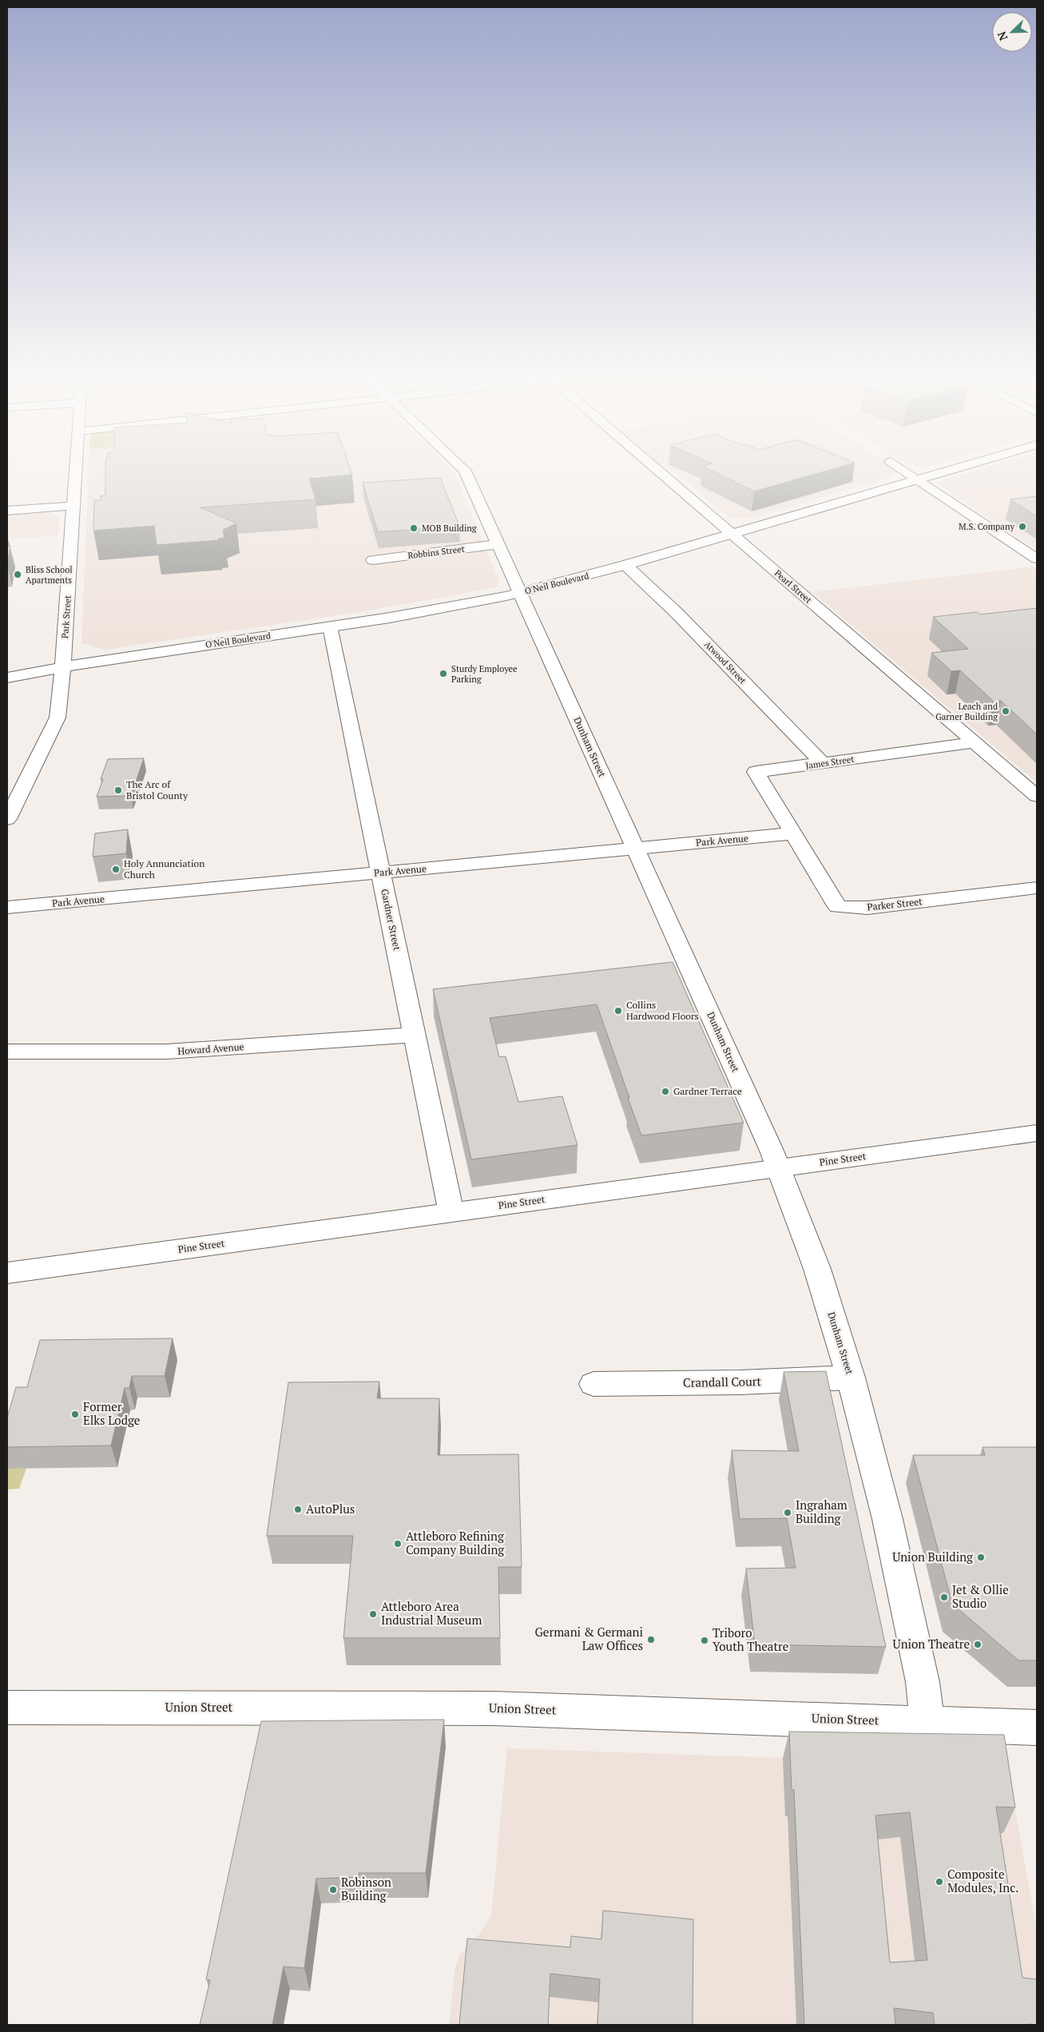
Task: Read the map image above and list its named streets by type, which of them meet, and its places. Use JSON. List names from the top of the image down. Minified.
{"streets":{"street":["Robbins Street","O'Neil Boulevard","Pearl Street","Park Street","Atwood Street","Dunham Street","James Street","Park Avenue","Parker Street","Gardner Street","Howard Avenue","Pine Street","Crandall Court","Union Street"]},"crossings":[["Robbins Street","Dunham Street"],["O'Neil Boulevard","Pearl Street"],["O'Neil Boulevard","Park Street"],["O'Neil Boulevard","Atwood Street"],["O'Neil Boulevard","Dunham Street"],["O'Neil Boulevard","Gardner Street"],["Pearl Street","James Street"],["Atwood Street","James Street"],["Dunham Street","Park Avenue"],["Dunham Street","Pine Street"],["Dunham Street","Crandall Court"],["Dunham Street","Union Street"],["James Street","Park Avenue"],["James Street","Parker Street"],["Park Avenue","Parker Street"],["Park Avenue","Gardner Street"],["Gardner Street","Howard Avenue"],["Gardner Street","Pine Street"]],"places":["M.S. Company","MOB Building","Bliss School Apartments","Sturdy Employee Parking","Leach and Garner Building","The Arc of Bristol County","Holy Annunciation Church","Collins Hardwood Floors","Gardner Terrace","Former Elks Lodge","AutoPlus","Ingraham Building","Attleboro Refining Company Building","Union Building","Jet & Ollie Studio","Attleboro Area Industrial Museum","Germani & Germani Law Offices","Triboro Youth Theatre","Union Theatre","Composite Modules, Inc.","Robinson Building"],"north":"bottom left"}
